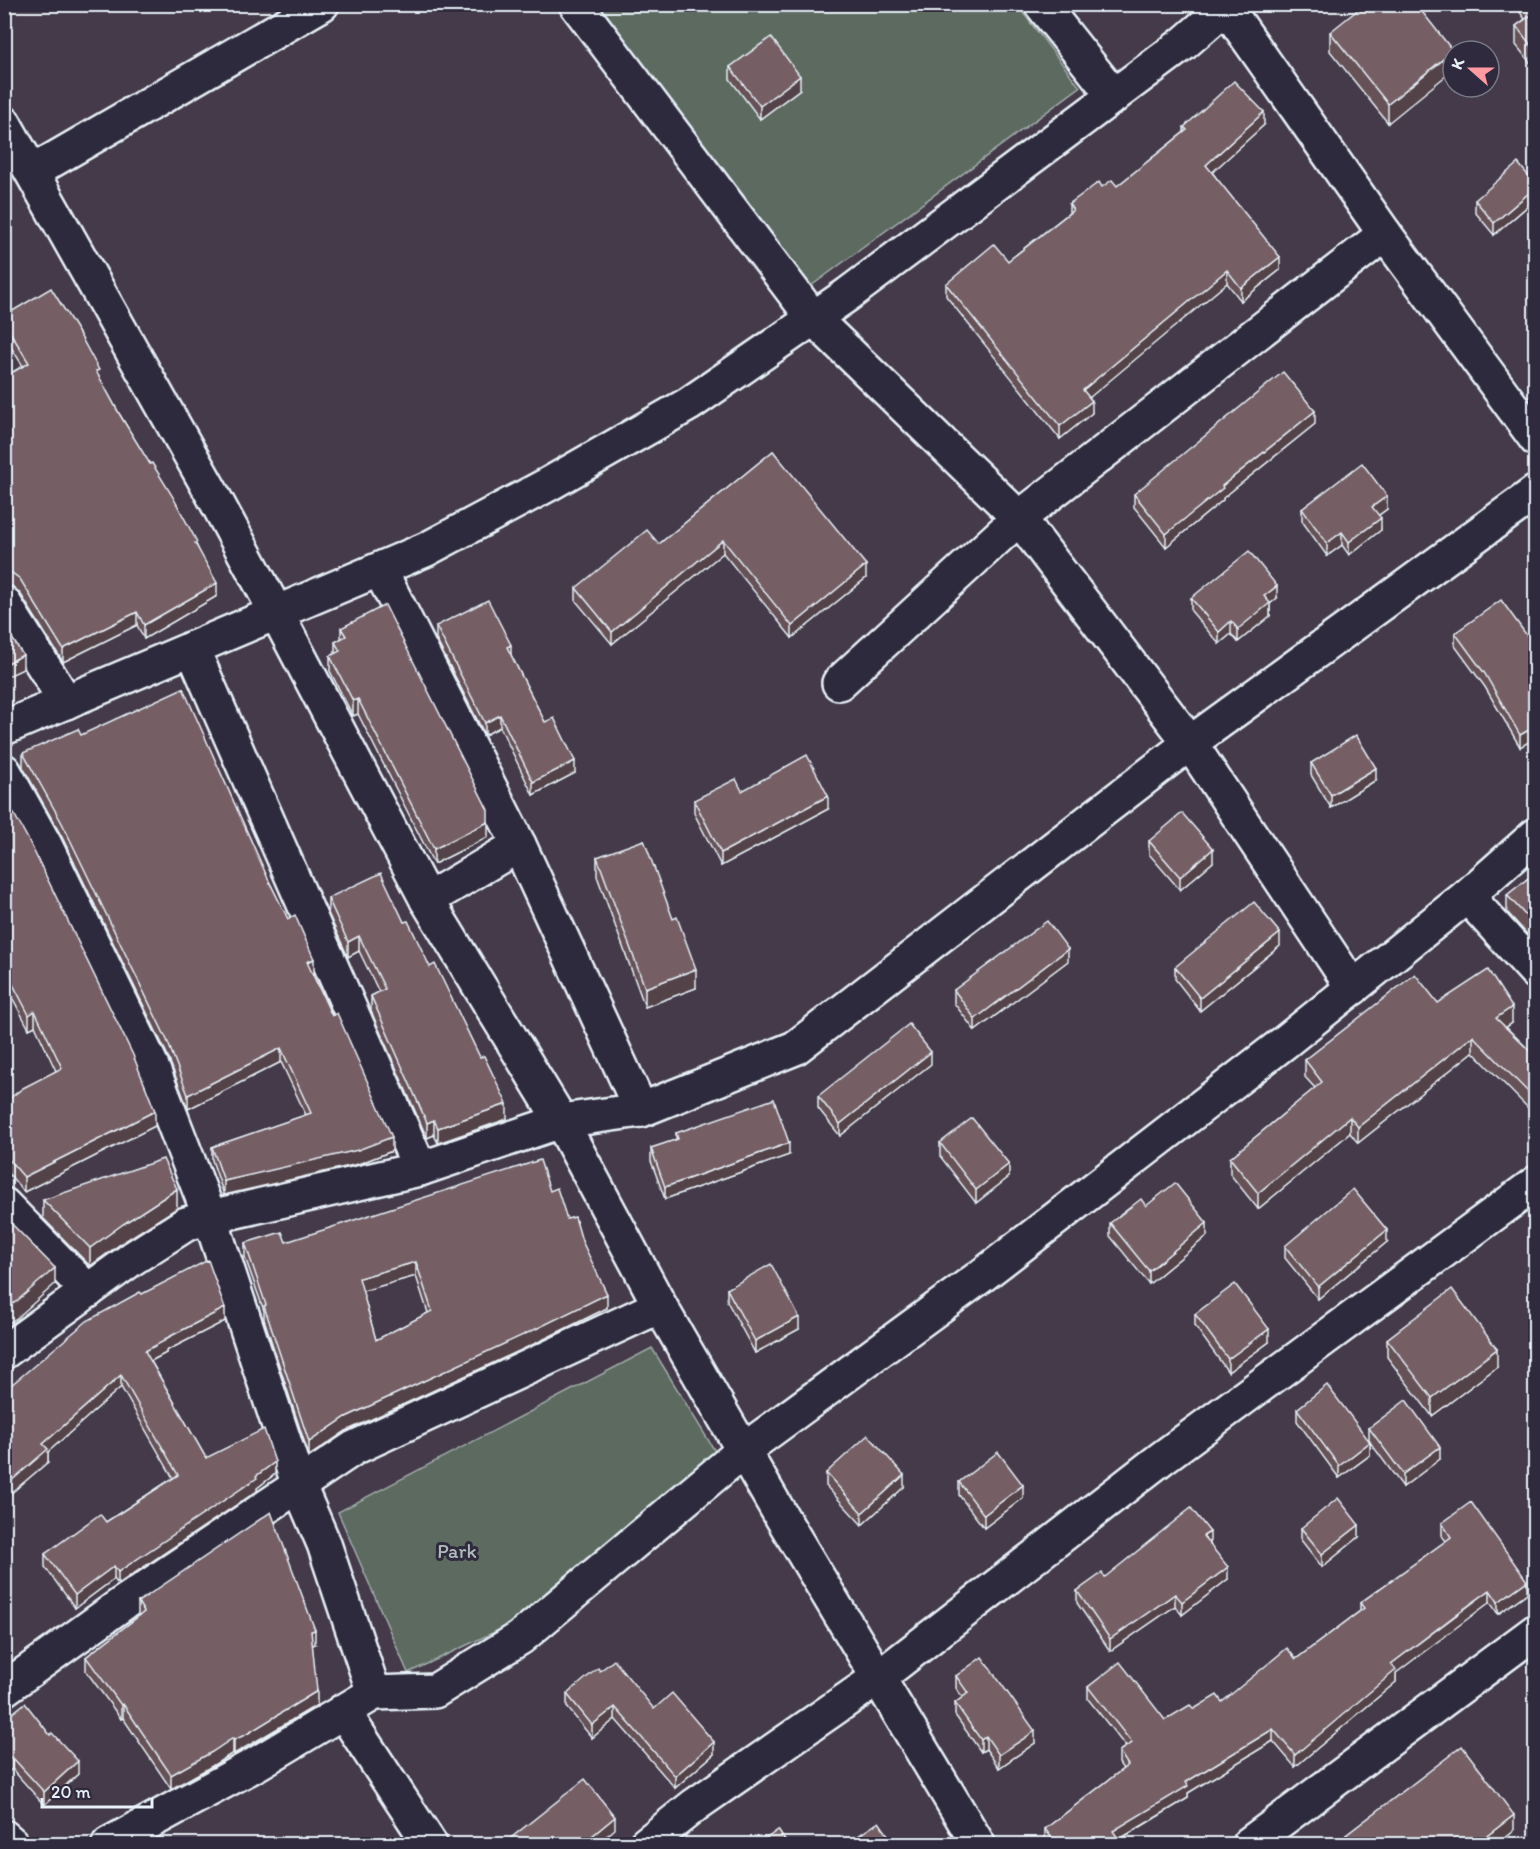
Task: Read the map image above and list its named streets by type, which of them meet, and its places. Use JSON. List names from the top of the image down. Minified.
{"parks":["Park"],"scale_bar":"20 m","north":"left"}
